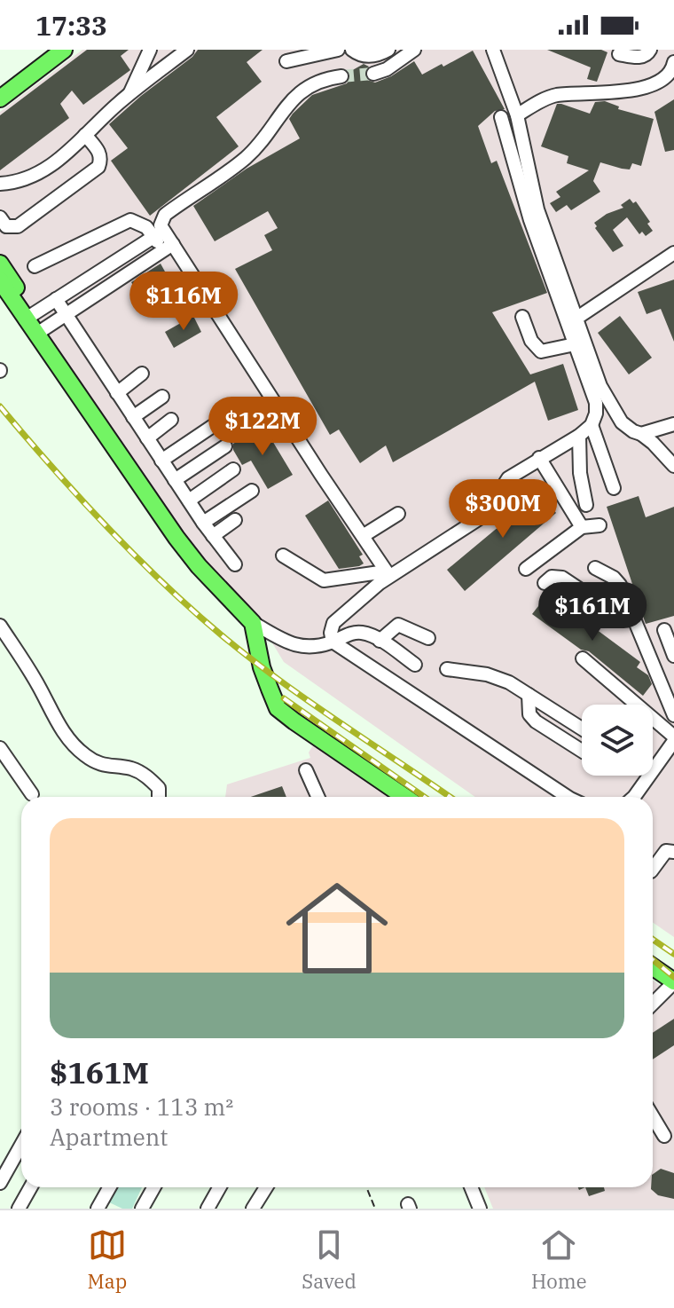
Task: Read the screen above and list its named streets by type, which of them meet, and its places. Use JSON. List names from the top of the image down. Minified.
{"page":{"status":"17:33","price":["$116M","$122M","$300M","$161M"],"list":[{"name":"$161M","note":"3 rooms · 113 m² · Apartment"}],"tabs":["Map","Saved","Home"]}}
